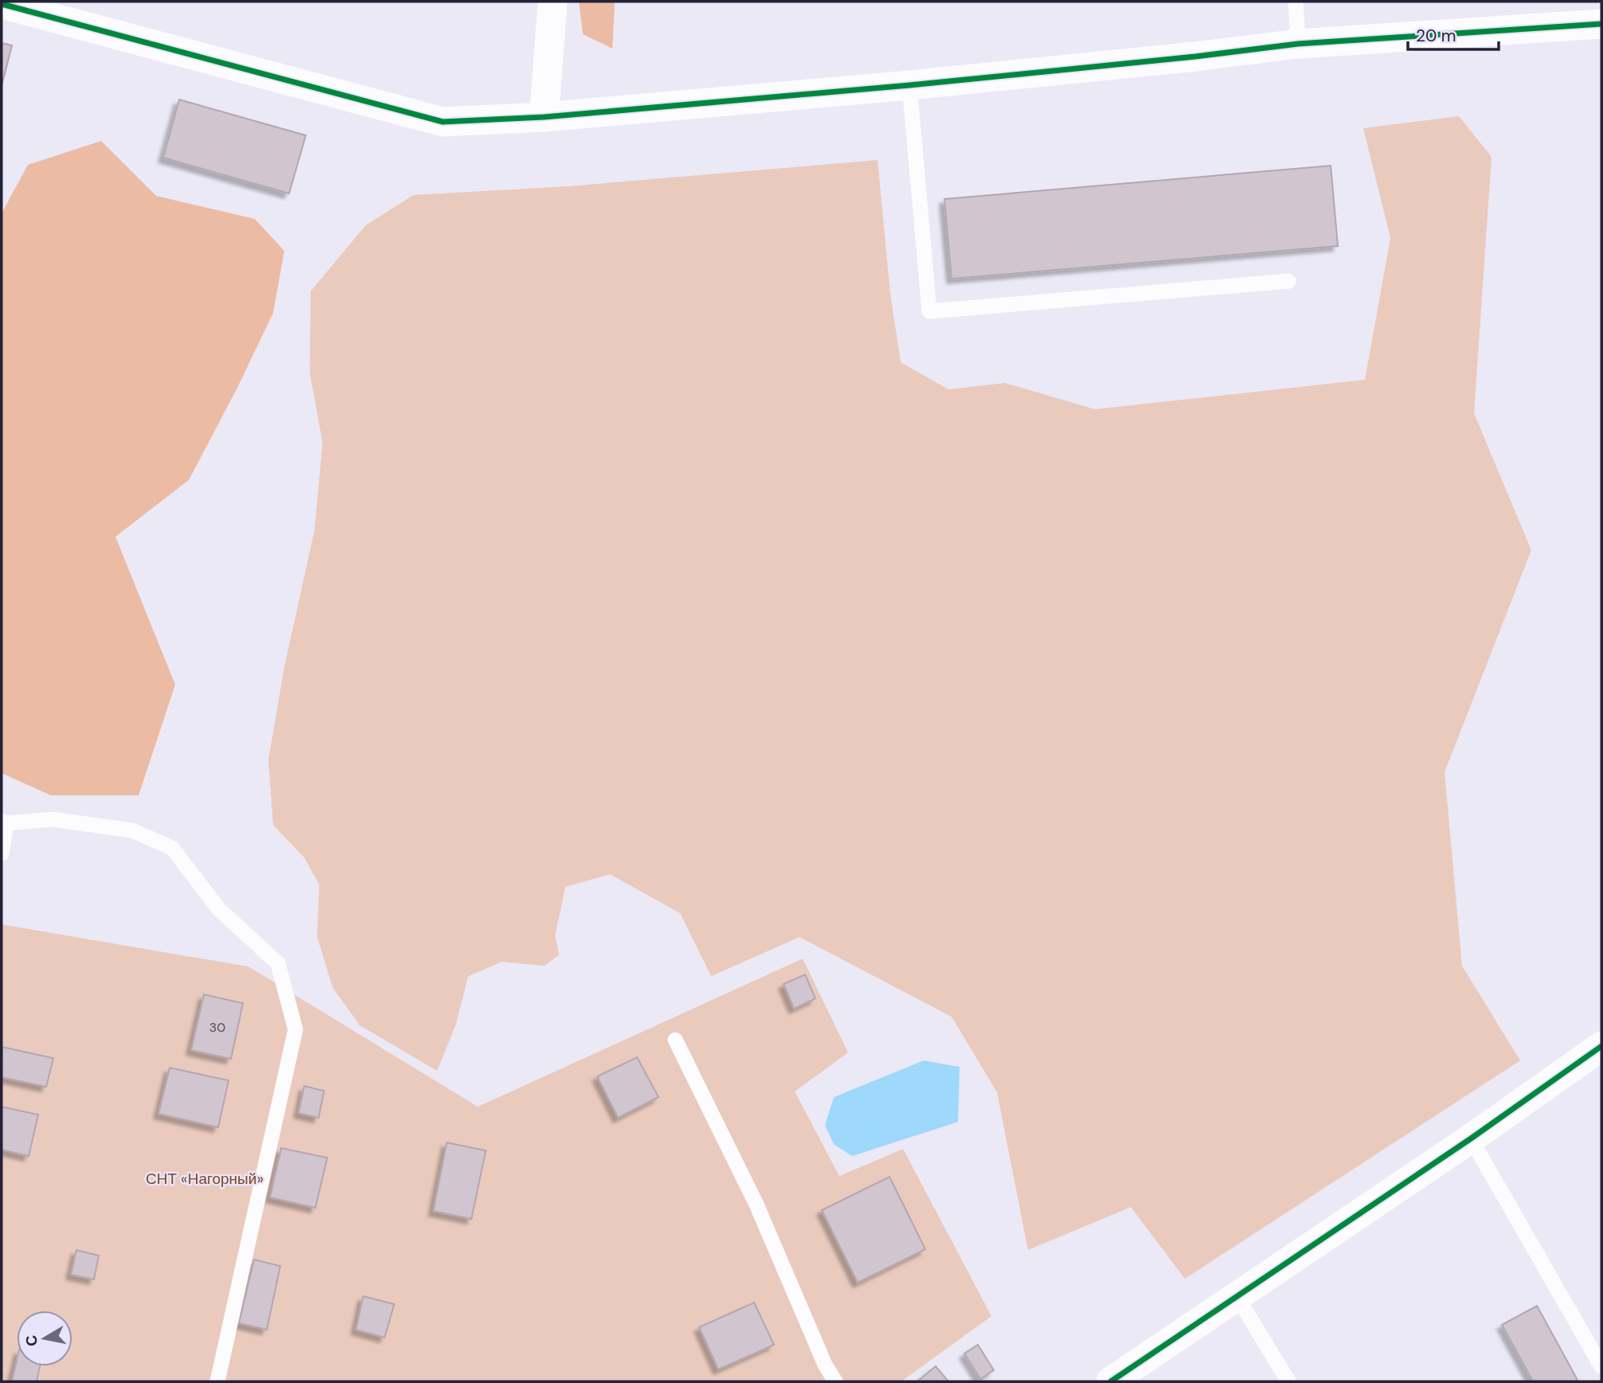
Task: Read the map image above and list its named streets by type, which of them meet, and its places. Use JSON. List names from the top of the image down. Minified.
{"parks":["СНТ «Нагорный»"],"house_numbers":["30"],"scale_bar":"20 m","north":"left"}
